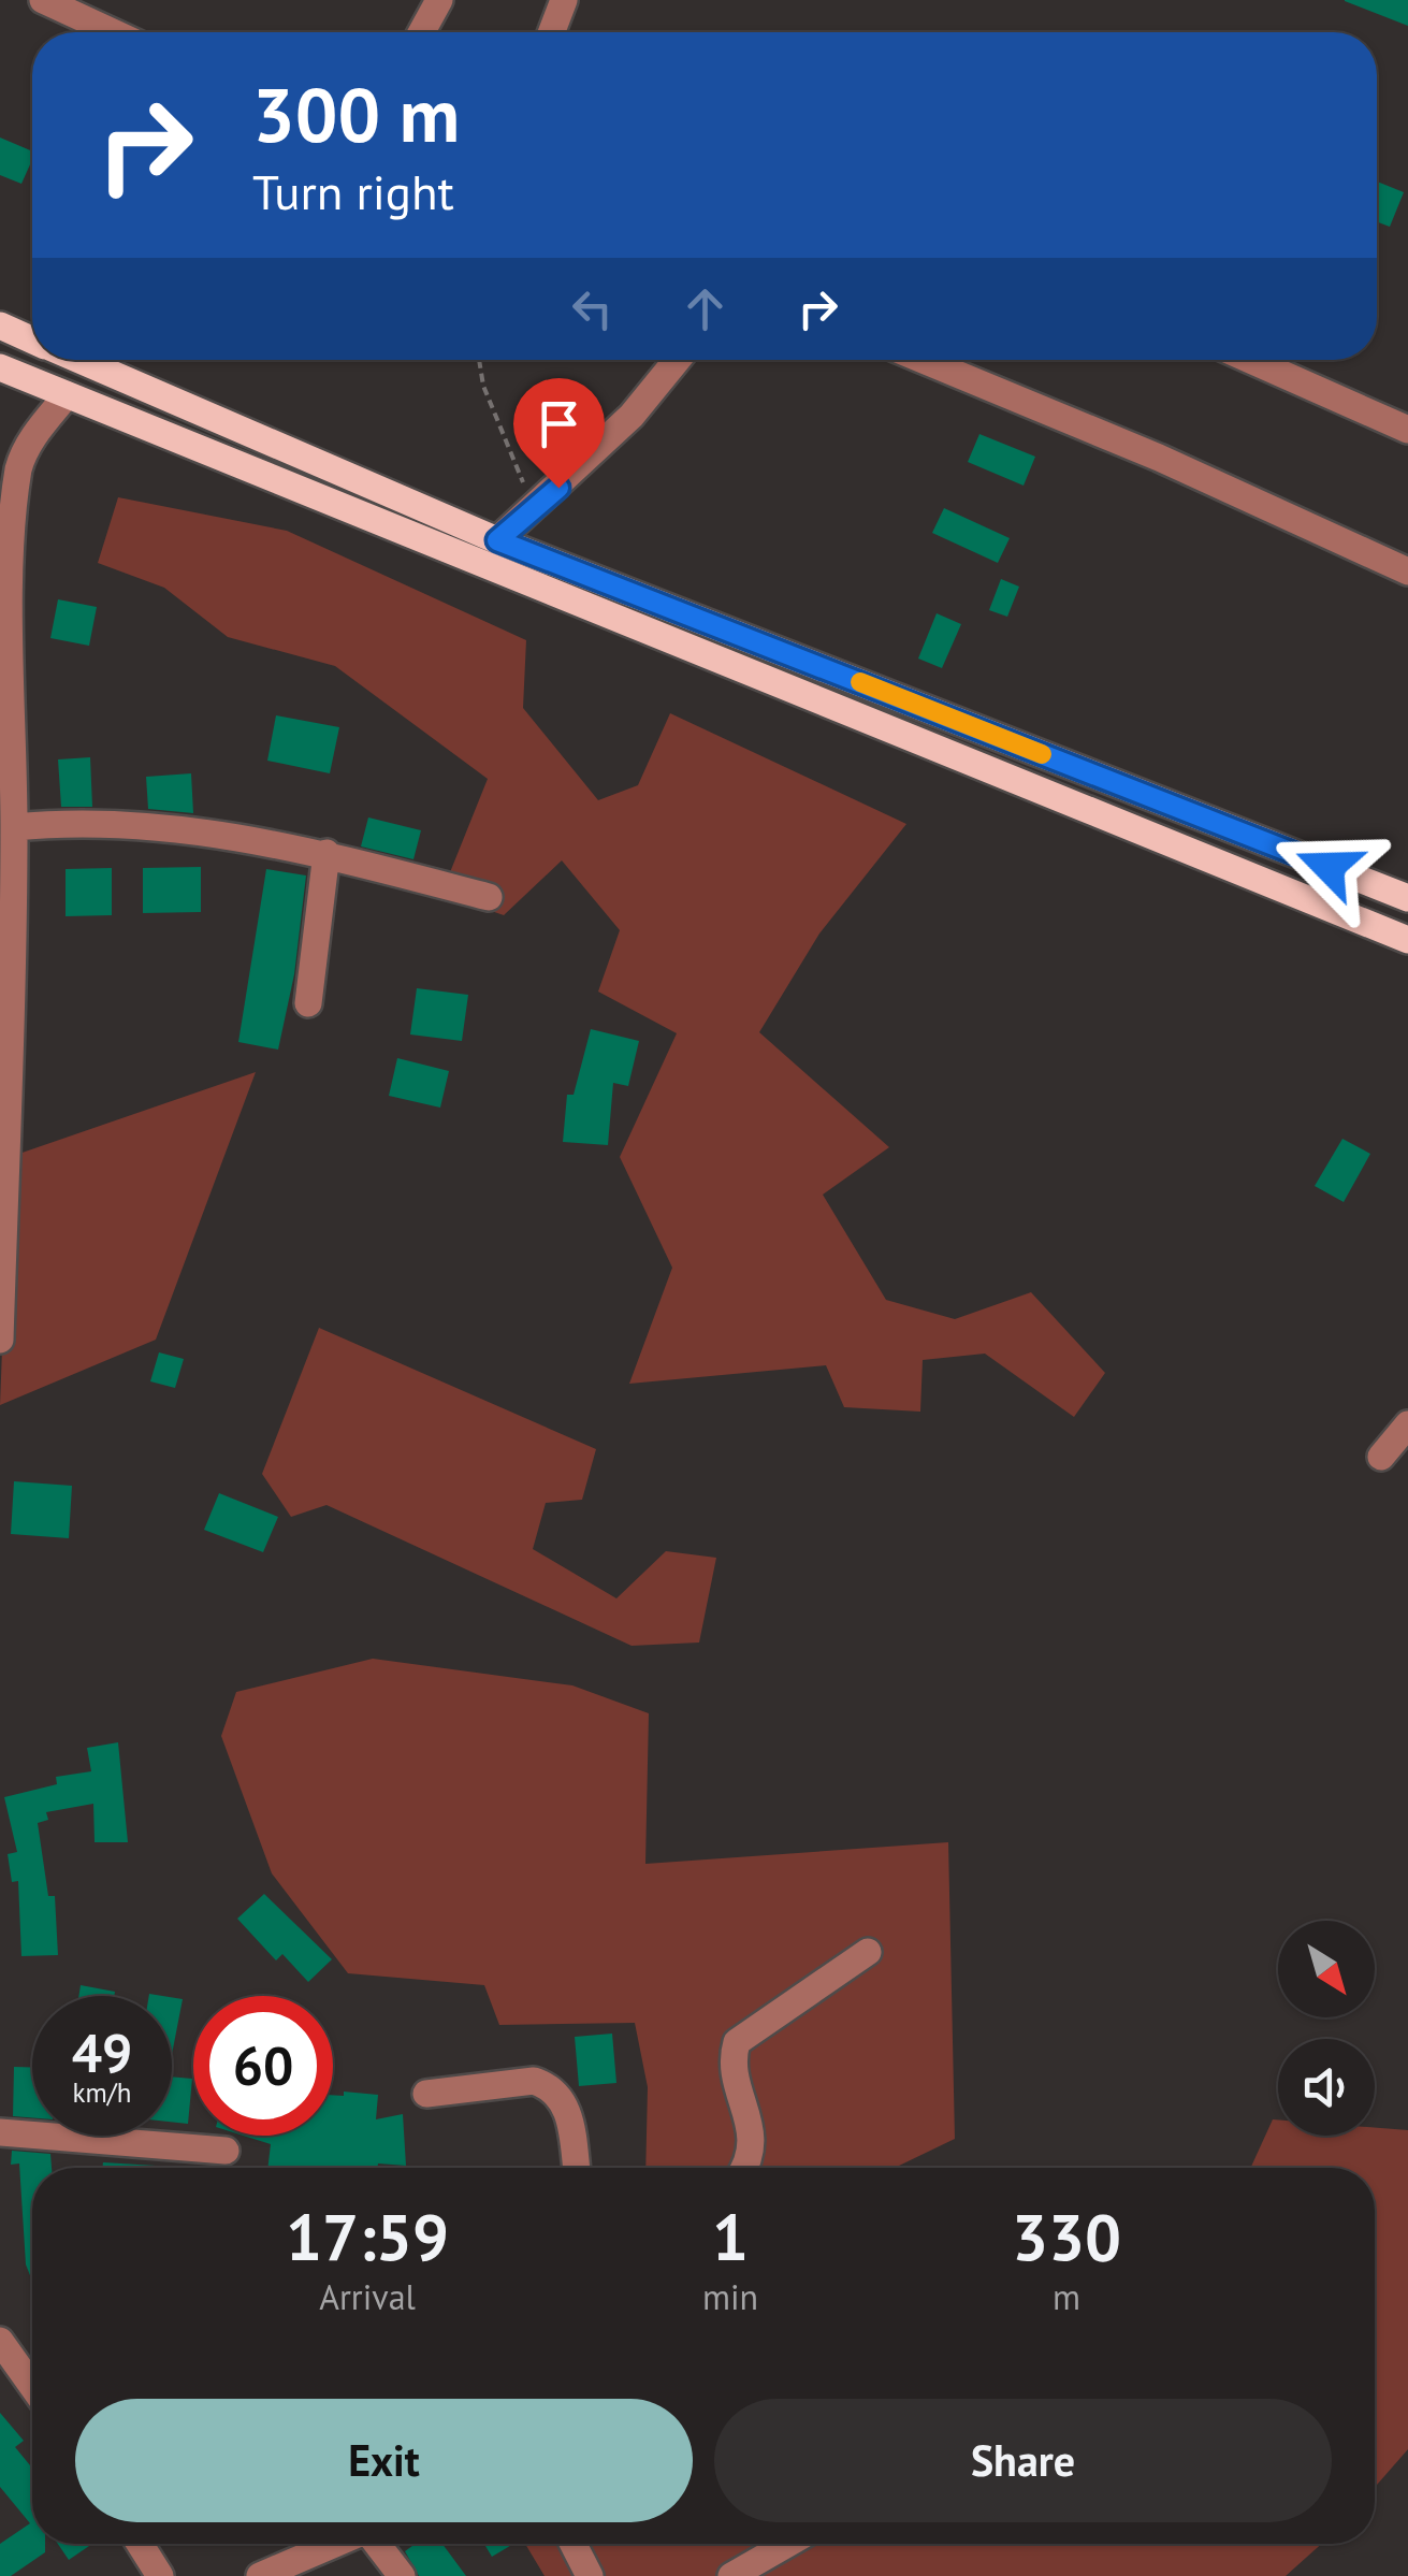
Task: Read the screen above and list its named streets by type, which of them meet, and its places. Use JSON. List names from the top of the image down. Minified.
{"north":"bottom right","page":{"turn":["300 m","Turn right"],"speed":"49 km/h","limit":"60","eta":["17:59","Arrival","1","min","330","m"],"buttons":["Exit","Share"]}}
